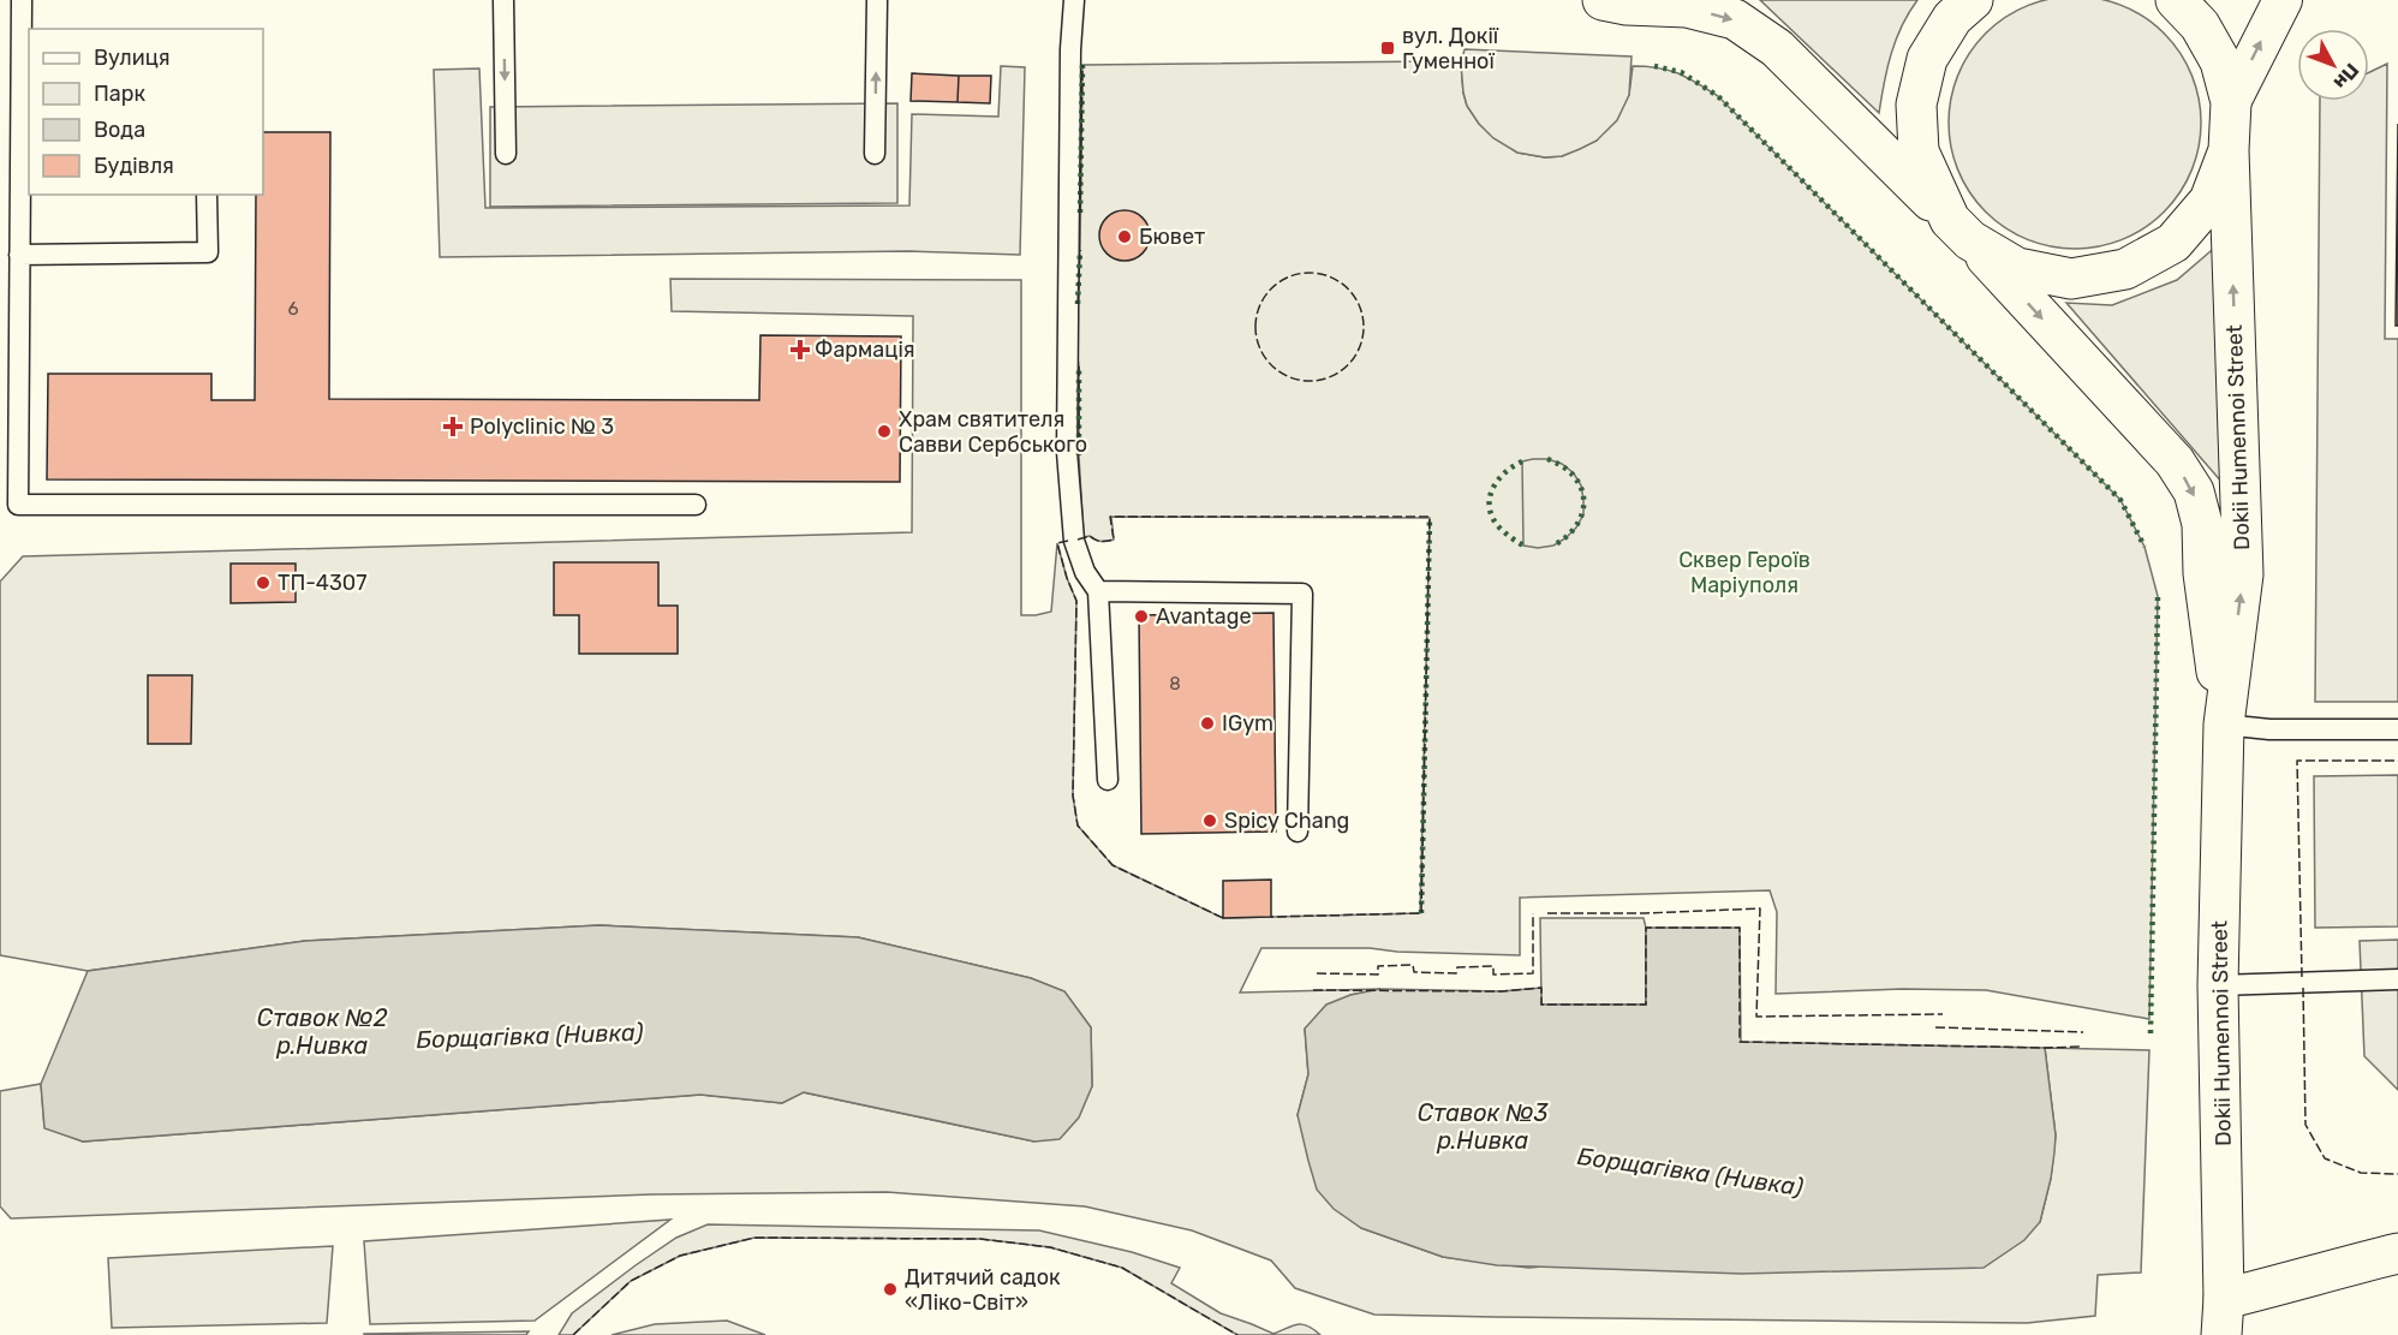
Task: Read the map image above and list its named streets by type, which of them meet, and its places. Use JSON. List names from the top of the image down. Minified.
{"streets":{"street":["Dokii Humennoi Street"]},"water":["Ставок №2 р.Нивка","Борщагівка (Нивка)","Ставок №3 р.Нивка"],"parks":["Сквер Героїв Маріуполя"],"places":{"transit":["вул. Докії Гуменної"],"other":["Бювет","Храм святителя Савви Сербського","ТП-4307","Avantage","IGym","Spicy Chang","Дитячий садок «Ліко-Світ»"],"health":["Фармація","Polyclinic № 3"]},"house_numbers":["6","8"],"legend":["Вулиця","Парк","Вода","Будівля"],"north":"bottom right"}
